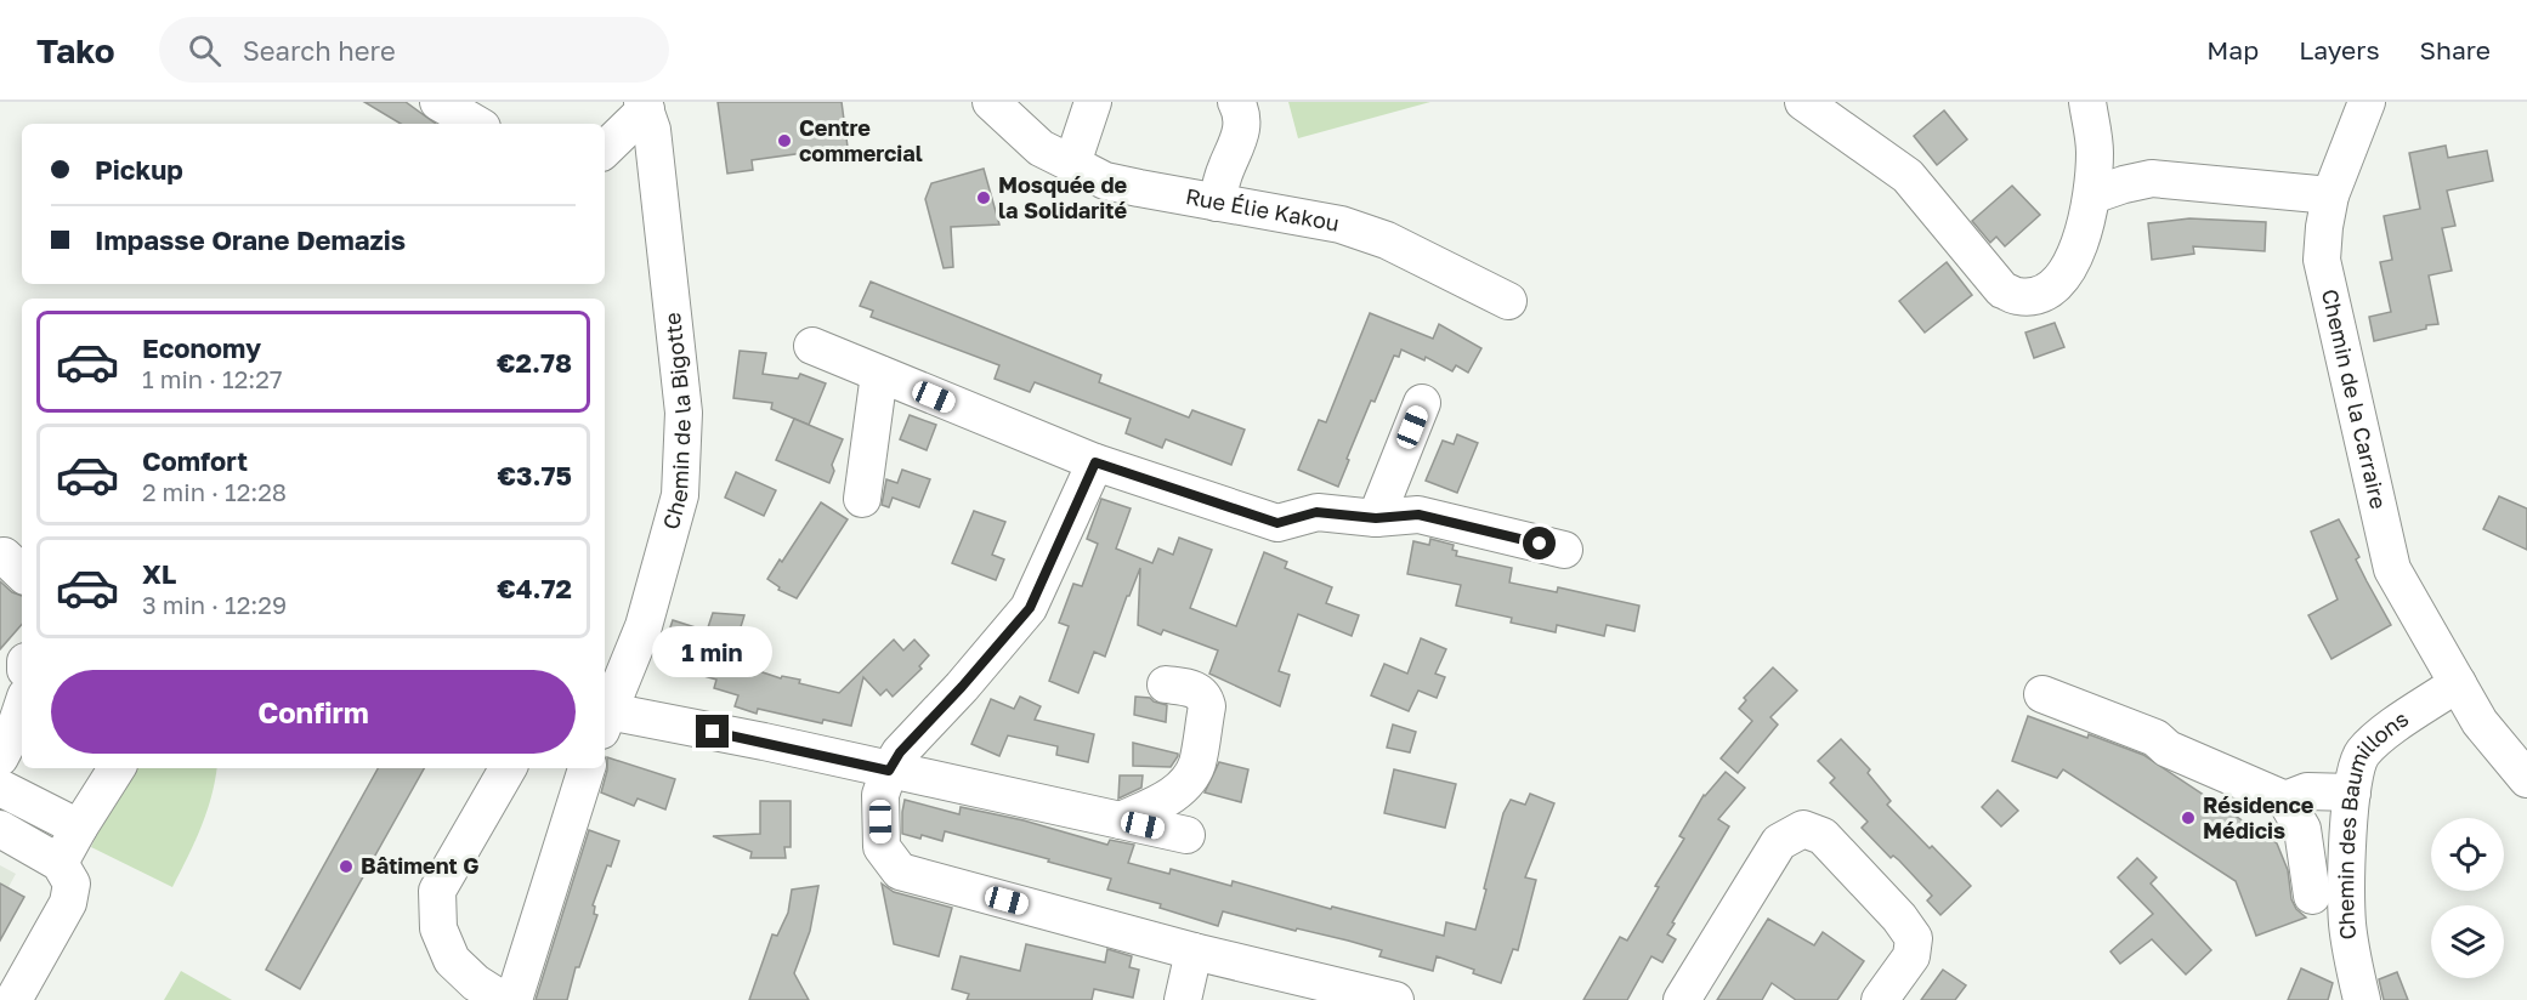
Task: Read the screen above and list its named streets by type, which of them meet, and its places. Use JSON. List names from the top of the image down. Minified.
{"streets":{"street":["Rue Élie Kakou","Chemin de la Carraire","Chemin de la Bigotte","Chemin des Baumillons"]},"crossings":[["Chemin de la Carraire","Chemin des Baumillons"]],"places":["Centre commercial","Mosquée de la Solidarité","Résidence Médicis","Bâtiment G"],"page":{"header":"Tako","search":"Search here","nav":["Map","Layers","Share"],"banner":["Pickup","Impasse Orane Demazis"],"list":[{"name":"Economy","note":"1 min · 12:27","value":"€2.78"},{"name":"Comfort","note":"2 min · 12:28","value":"€3.75"},{"name":"XL","note":"3 min · 12:29","value":"€4.72"}],"bubble":"1 min","buttons":"Confirm"}}
